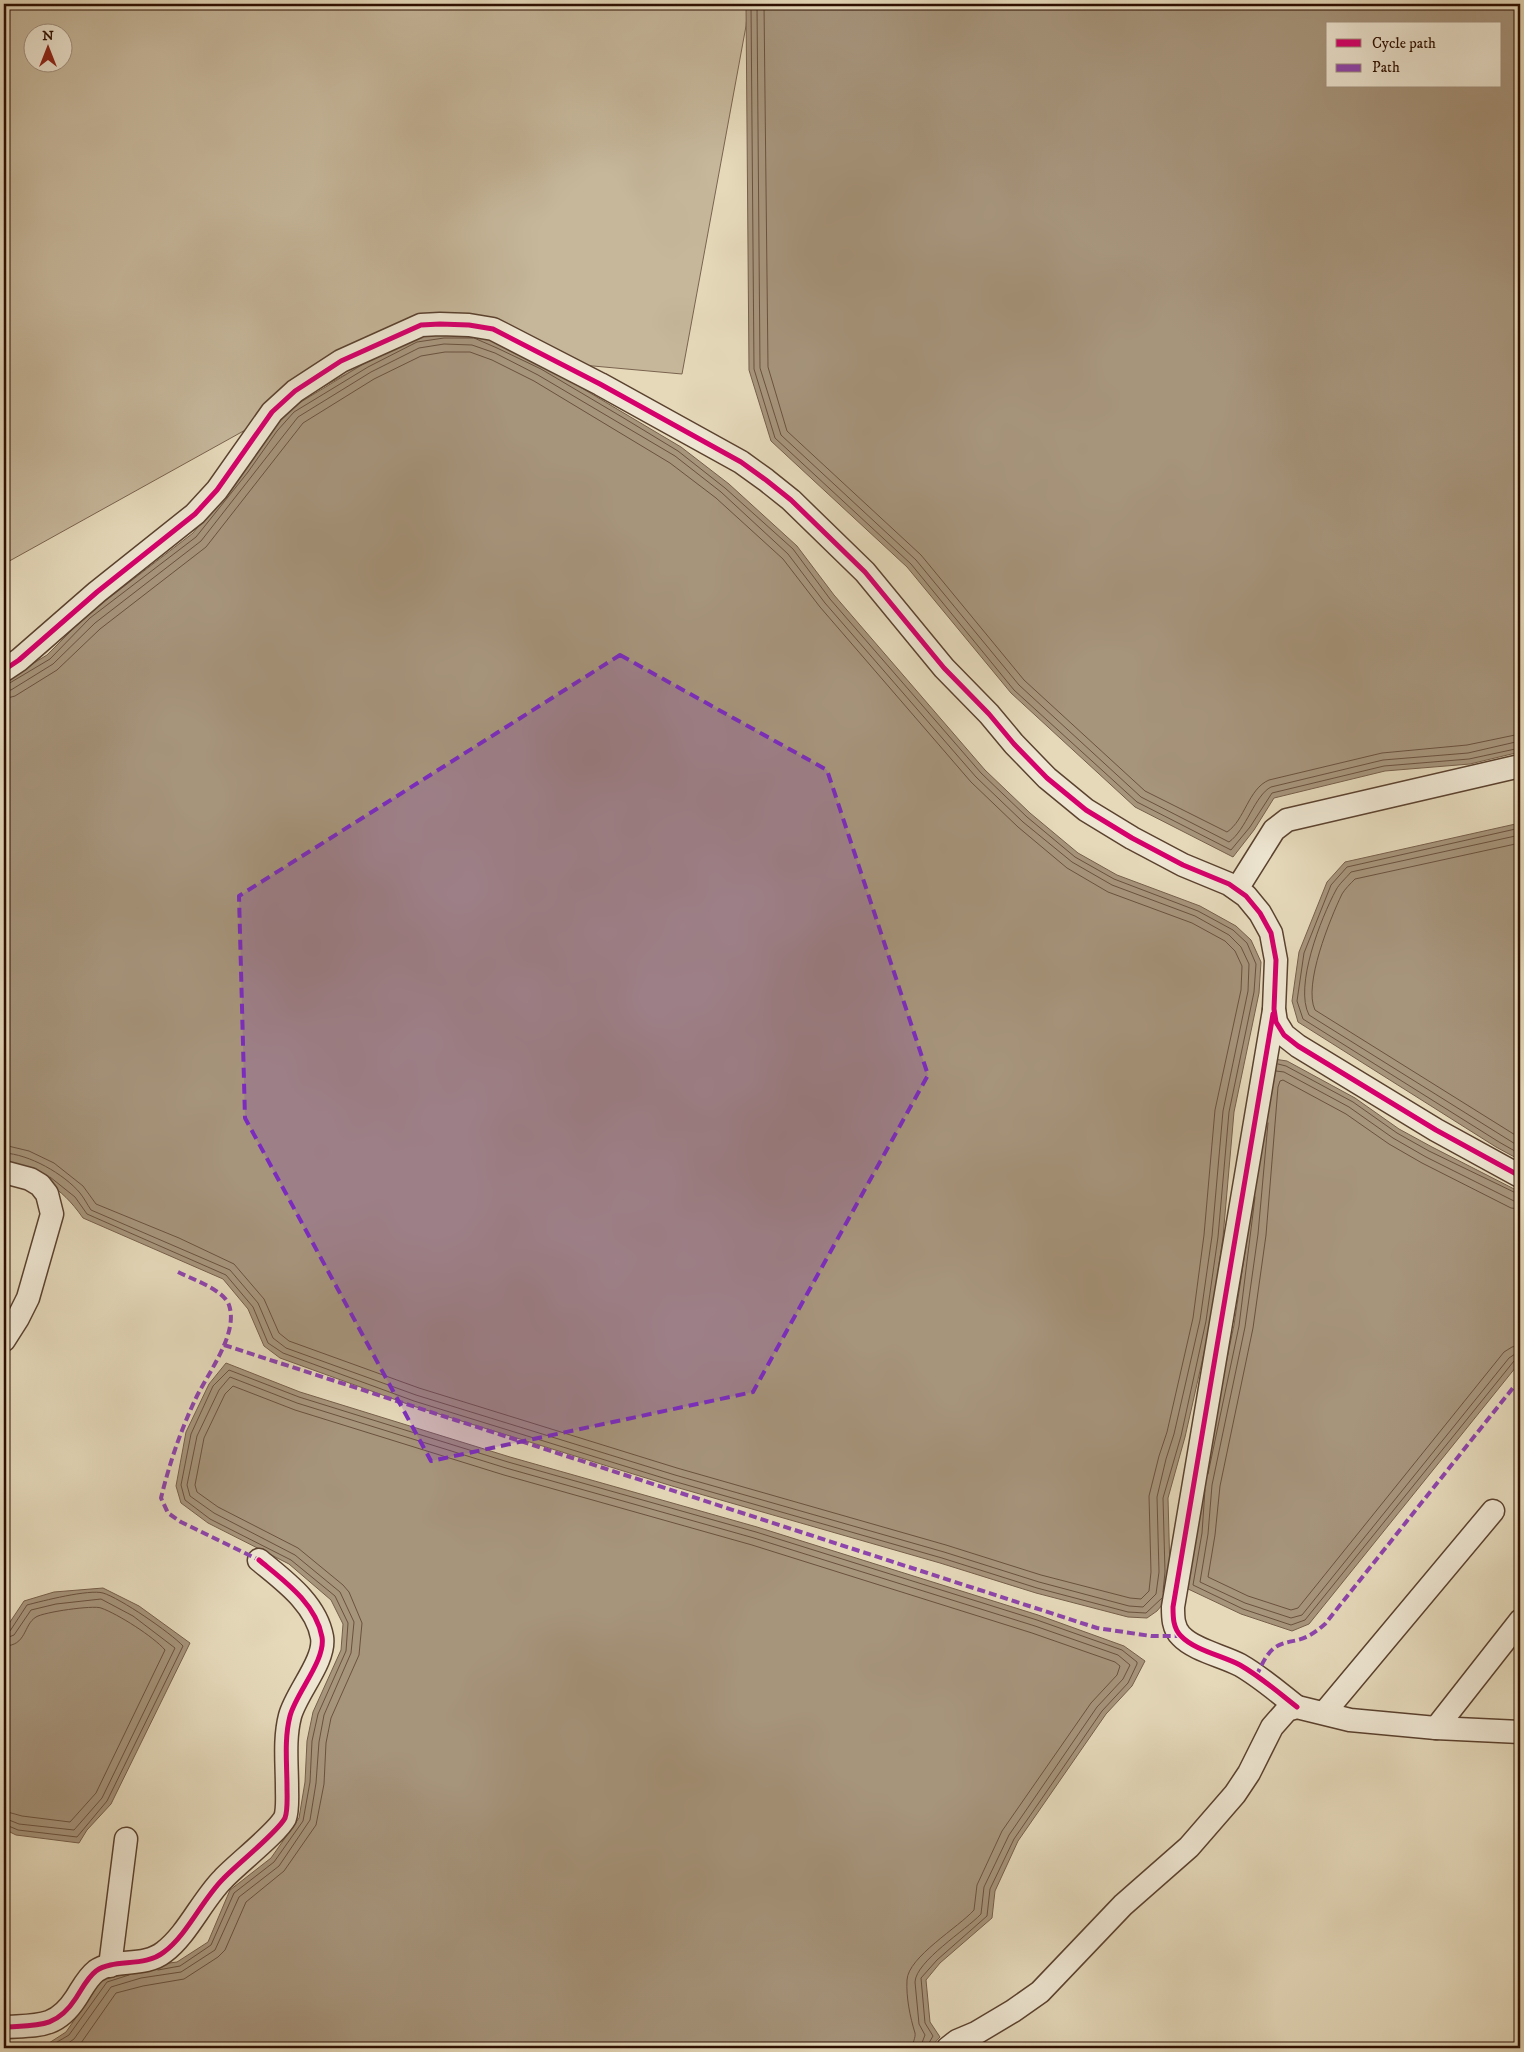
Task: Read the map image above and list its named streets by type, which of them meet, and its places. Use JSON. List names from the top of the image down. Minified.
{"legend":["Cycle path","Path"],"north":"top"}
